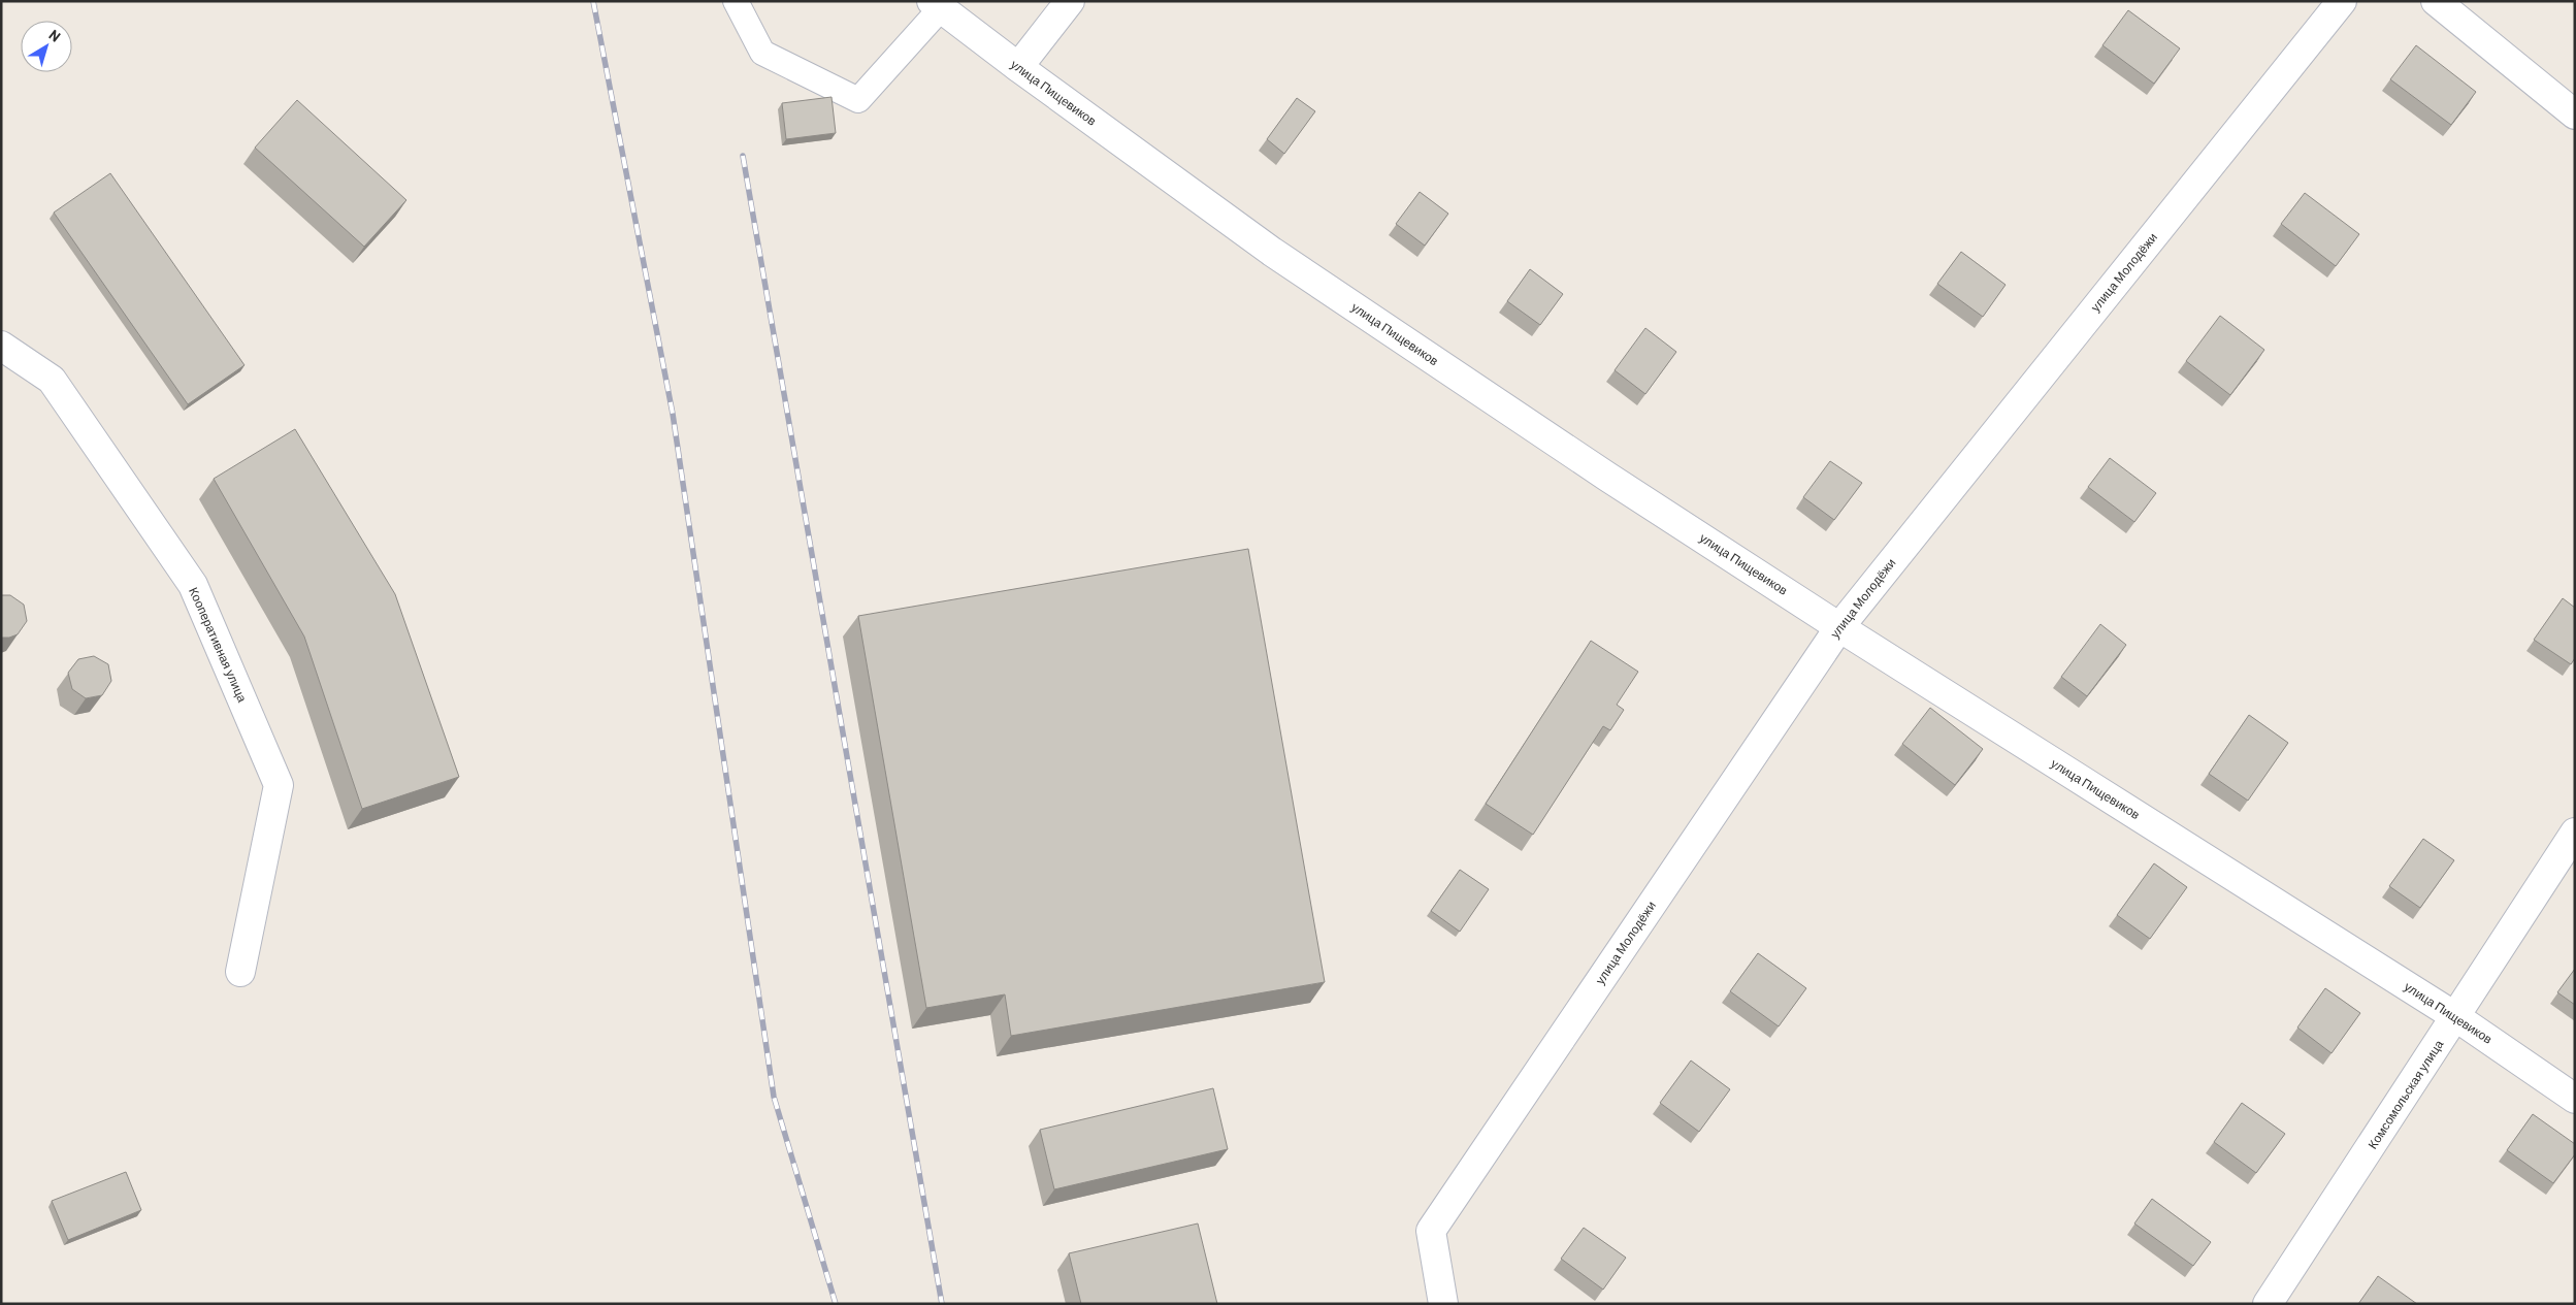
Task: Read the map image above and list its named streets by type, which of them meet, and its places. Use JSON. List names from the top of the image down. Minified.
{"streets":{"street":["улица Пищевиков","улица Молодёжи","Кооперативная улица","Комсомольская улица"]},"crossings":[["улица Пищевиков","улица Молодёжи"],["улица Пищевиков","Комсомольская улица"]],"north":"top right"}
